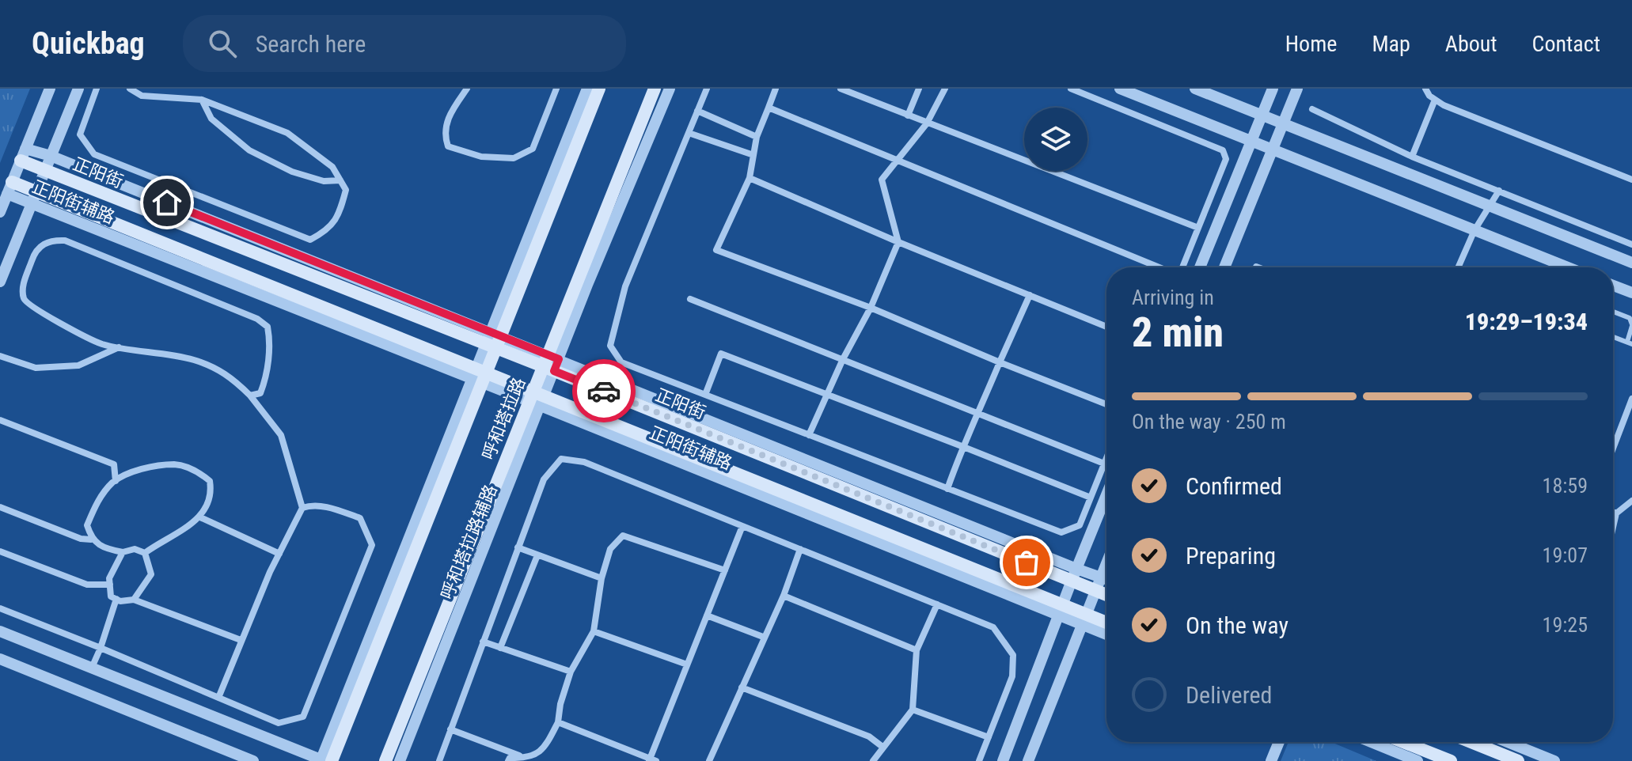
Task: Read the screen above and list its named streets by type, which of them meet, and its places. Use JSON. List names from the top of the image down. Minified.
{"streets":{"main road":["正阳街","呼和塔拉路"],"street":["正阳街辅路","呼和塔拉路辅路"]},"crossings":[["正阳街","正阳街辅路"],["正阳街","呼和塔拉路"],["正阳街辅路","呼和塔拉路"],["呼和塔拉路","呼和塔拉路辅路"]],"page":{"header":"Quickbag","search":"Search here","nav":["Home","Map","About","Contact"],"heading":["2 min","Arriving in","19:29–19:34"],"bar":"On the way · 250 m","list":[["Confirmed","18:59"],["Preparing","19:07"],["On the way","19:25"],"Delivered"]}}
